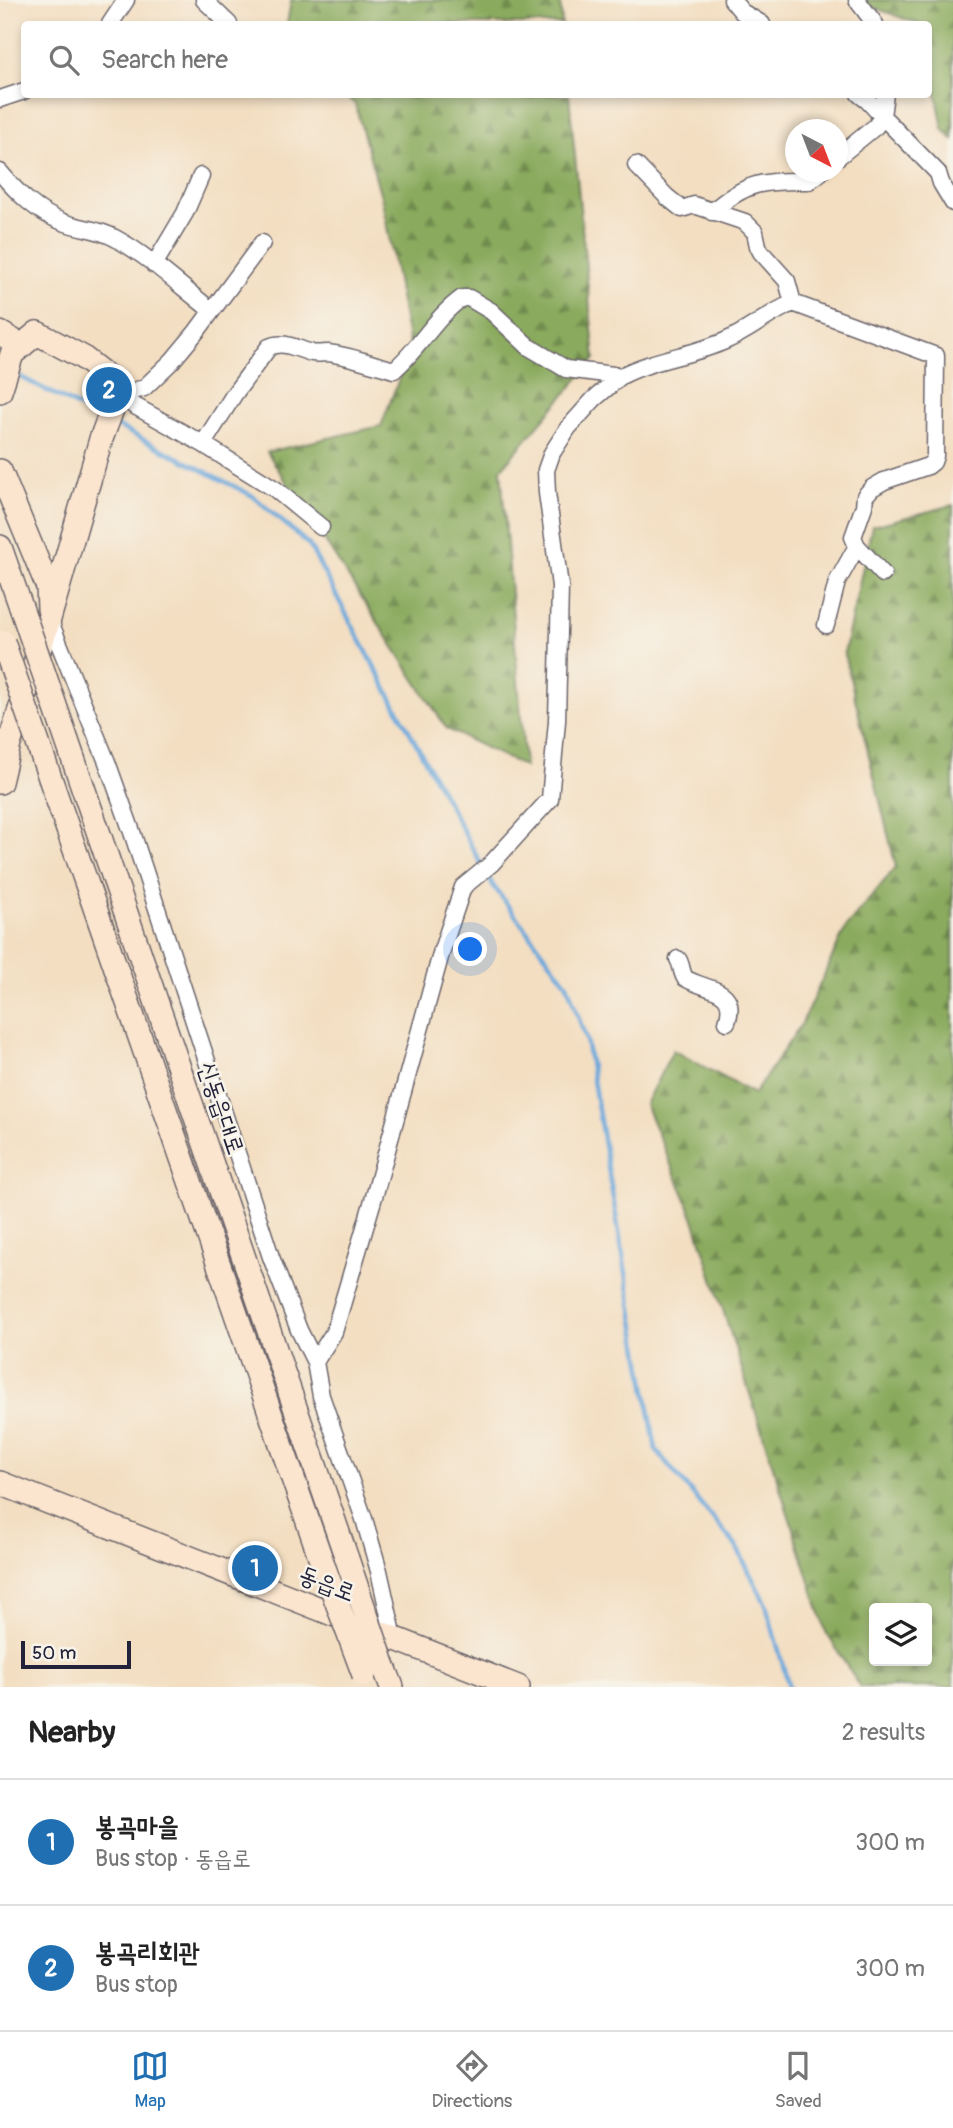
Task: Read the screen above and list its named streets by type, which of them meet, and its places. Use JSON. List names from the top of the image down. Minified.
{"streets":{"main road":["신동읍대로","동읍로"]},"scale_bar":"50 m","north":"bottom right","page":{"search":"Search here","pins":["2","1"],"scale":"50 m","heading":["Nearby","2 results"],"list":[{"mark":"1","name":"봉곡마을","note":"Bus stop · 동읍로","value":"300 m"},{"mark":"2","name":"봉곡리회관","note":"Bus stop","value":"300 m"}],"nav":["Map","Directions","Saved"]}}
